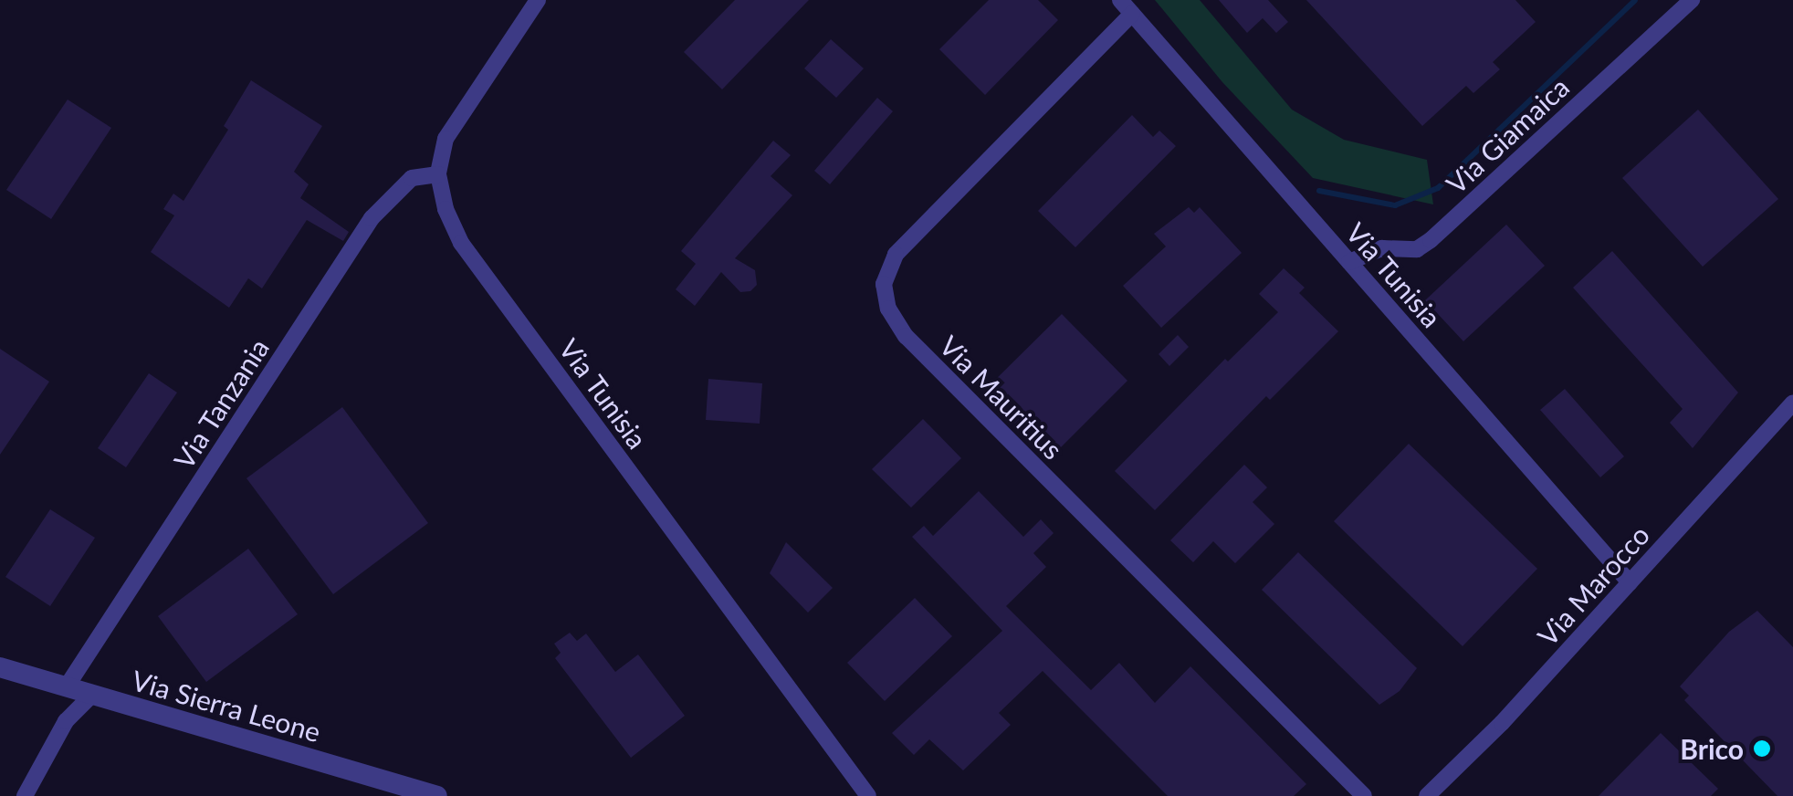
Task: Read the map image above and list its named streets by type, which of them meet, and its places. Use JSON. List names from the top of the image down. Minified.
{"streets":{"street":["Via Giamaica","Via Tunisia","Via Mauritius","Via Tanzania","Via Marocco","Via Sierra Leone"]},"crossings":[["Via Giamaica","Via Tunisia"],["Via Tunisia","Via Mauritius"],["Via Tunisia","Via Tanzania"],["Via Tunisia","Via Marocco"],["Via Tanzania","Via Sierra Leone"]],"places":["Brico"]}
